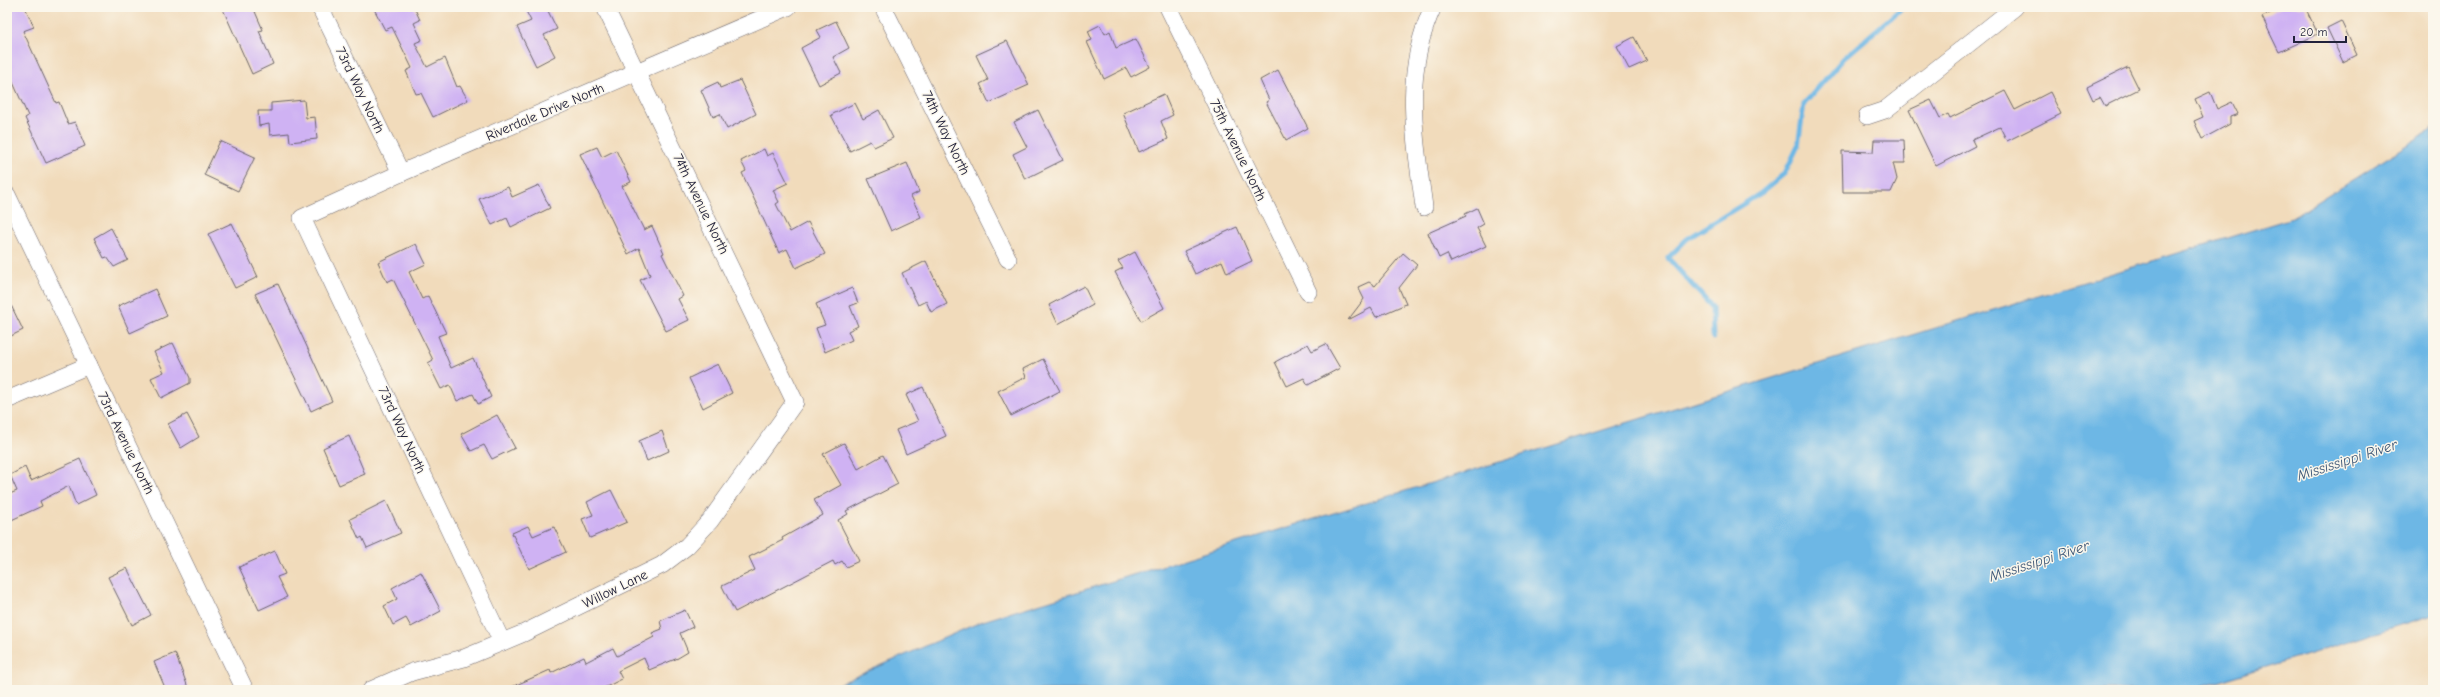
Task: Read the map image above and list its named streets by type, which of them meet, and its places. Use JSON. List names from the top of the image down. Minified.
{"streets":{"street":["73rd Way North","Riverdale Drive North","74th Way North","75th Avenue North","74th Avenue North","73rd Avenue North","Willow Lane"]},"crossings":[["73rd Way North","Riverdale Drive North"],["73rd Way North","Willow Lane"],["Riverdale Drive North","74th Avenue North"],["74th Avenue North","Willow Lane"]],"water":["Mississippi River"],"scale_bar":"20 m"}
